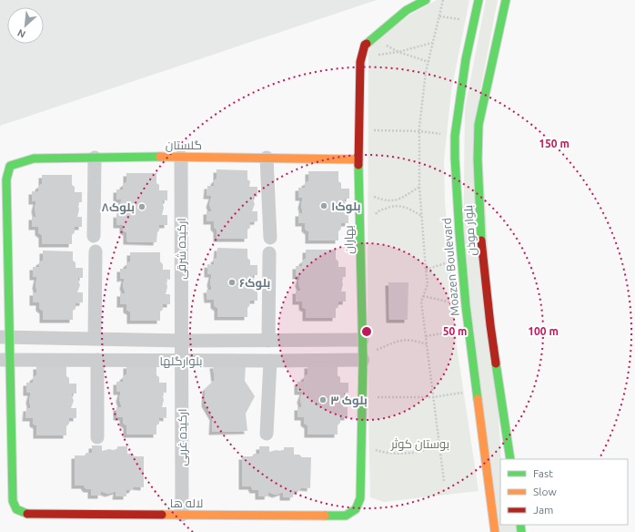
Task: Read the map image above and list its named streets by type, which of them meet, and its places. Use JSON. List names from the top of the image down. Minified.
{"streets":{"street":["گلستان","بلوار موذن","بهاران","ارکیده شرقی","Moazen Boulevard","بلوارگلها","ارکیده غربی","لاله ها"]},"crossings":[["گلستان","بهاران"],["گلستان","ارکیده شرقی"],["گلستان","بلوارگلها"],["بهاران","بلوارگلها"],["بهاران","لاله ها"],["ارکیده شرقی","بلوارگلها"],["ارکیده شرقی","ارکیده غربی"],["بلوارگلها","ارکیده غربی"],["بلوارگلها","لاله ها"],["ارکیده غربی","لاله ها"]],"parks":["بوستان کوثر"],"places":["بلوک۱","بلوک۸","بلوک۶","بلوک ۳"],"legend":["Fast","Slow","Jam"],"north":"bottom left","rings":["150 m","50 m","100 m"]}
